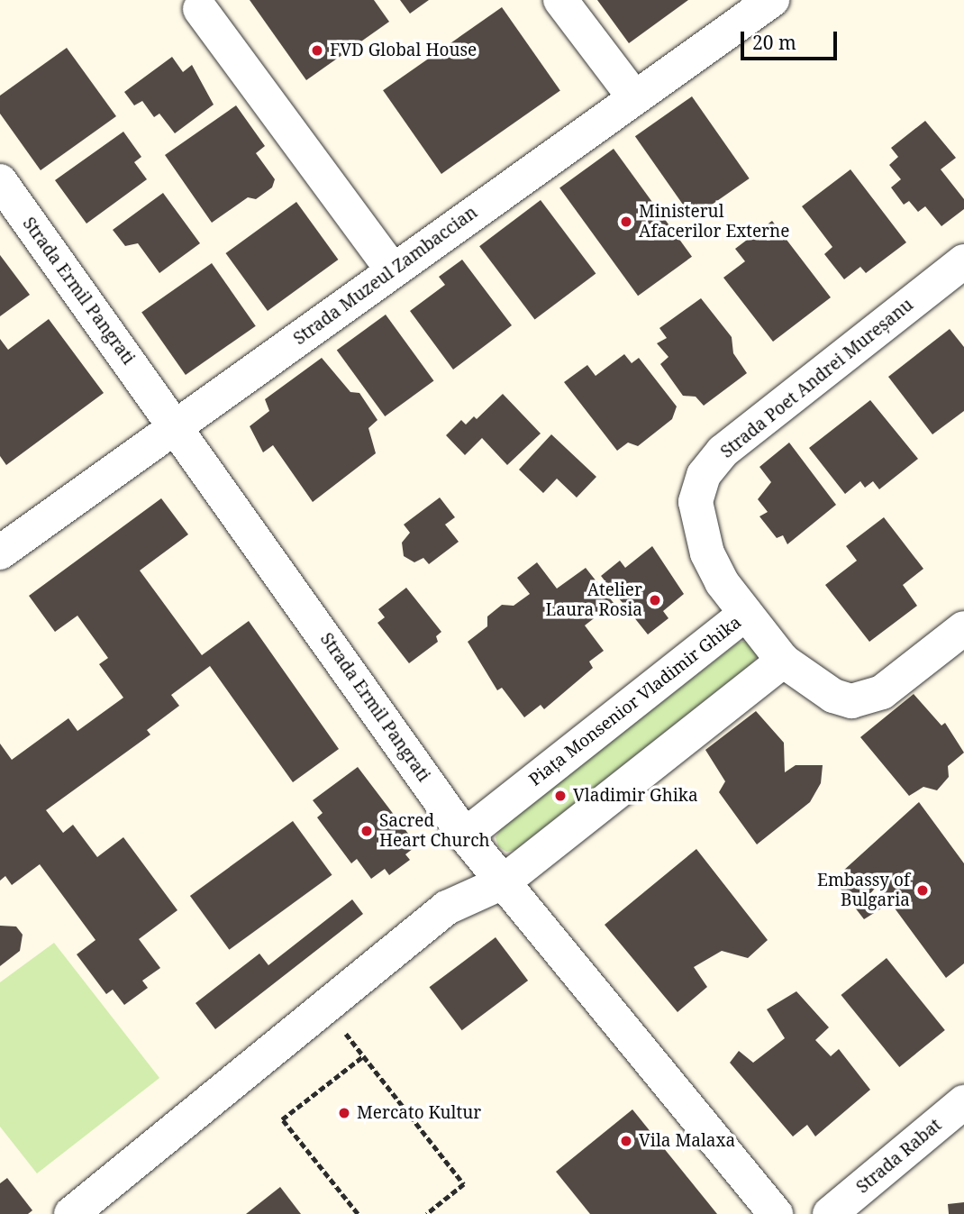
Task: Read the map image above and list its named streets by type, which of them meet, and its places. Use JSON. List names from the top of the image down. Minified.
{"streets":{"street":["Strada Muzeul Zambaccian","Strada Ermil Pangrati","Strada Poet Andrei Mureșanu","Piața Monsenior Vladimir Ghika","Strada Rabat"]},"crossings":[["Strada Muzeul Zambaccian","Strada Ermil Pangrati"],["Strada Ermil Pangrati","Piața Monsenior Vladimir Ghika"],["Strada Poet Andrei Mureșanu","Piața Monsenior Vladimir Ghika"]],"places":["FVD Global House","Ministerul Afacerilor Externe","Atelier Laura Rosia","Vladimir Ghika","Sacred Heart Church","Embassy of Bulgaria","Mercato Kultur","Vila Malaxa"],"scale_bar":"20 m"}
